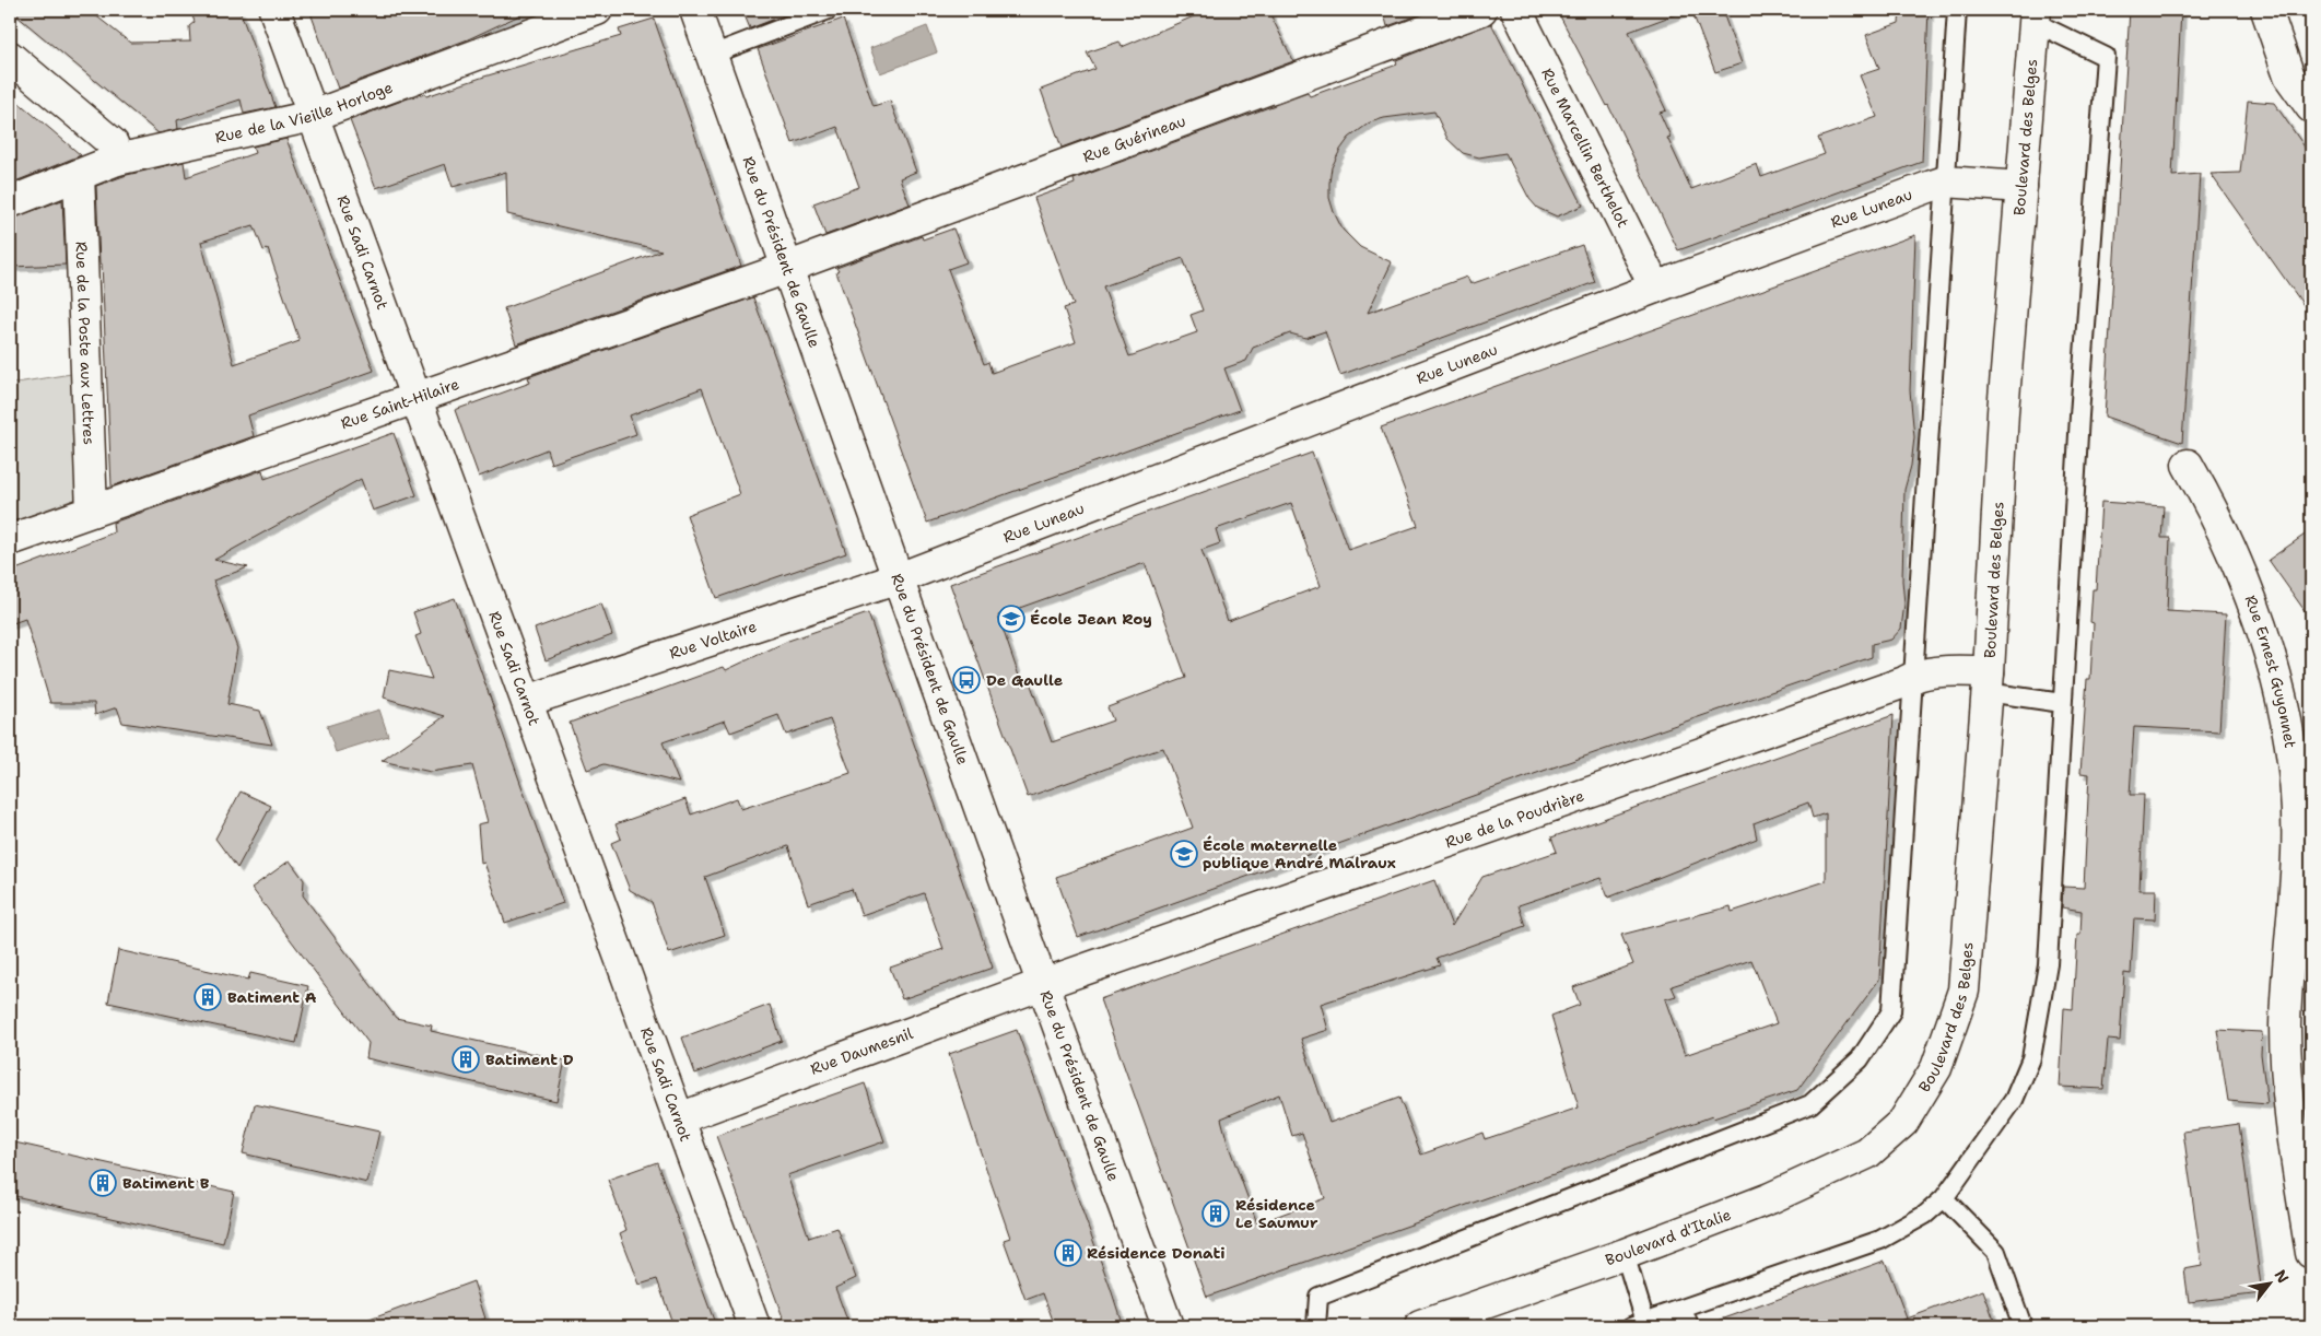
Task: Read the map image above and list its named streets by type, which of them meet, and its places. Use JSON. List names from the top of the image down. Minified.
{"streets":{"street":["Rue de la Vieille Horloge","Boulevard des Belges","Rue Guérineau","Rue Marcellin Berthelot","Rue Luneau","Rue du Président de Gaulle","Rue Sadi Carnot","Rue de la Poste aux Lettres","Rue Saint-Hilaire","Rue Voltaire","Rue Ernest Guyonnet","Rue de la Poudrière","Rue Daumesnil","Boulevard d'Italie"]},"crossings":[["Rue de la Vieille Horloge","Rue Sadi Carnot"],["Rue de la Vieille Horloge","Rue de la Poste aux Lettres"],["Boulevard des Belges","Rue Luneau"],["Boulevard des Belges","Rue de la Poudrière"],["Boulevard des Belges","Boulevard d'Italie"],["Rue Guérineau","Rue du Président de Gaulle"],["Rue Guérineau","Rue Saint-Hilaire"],["Rue Marcellin Berthelot","Rue Luneau"],["Rue Luneau","Rue du Président de Gaulle"],["Rue Luneau","Rue Voltaire"],["Rue du Président de Gaulle","Rue Saint-Hilaire"],["Rue du Président de Gaulle","Rue Voltaire"],["Rue du Président de Gaulle","Rue de la Poudrière"],["Rue du Président de Gaulle","Rue Daumesnil"],["Rue Sadi Carnot","Rue Saint-Hilaire"],["Rue Sadi Carnot","Rue Voltaire"],["Rue Sadi Carnot","Rue Daumesnil"],["Rue de la Poste aux Lettres","Rue Saint-Hilaire"],["Rue de la Poudrière","Rue Daumesnil"]],"places":{"school or university":["École Jean Roy","École maternelle publique André Malraux"],"bus stop":["De Gaulle"],"building":["Batiment A","Batiment D","Batiment B","Résidence Le Saumur","Résidence Donati"]},"north":"top right"}
